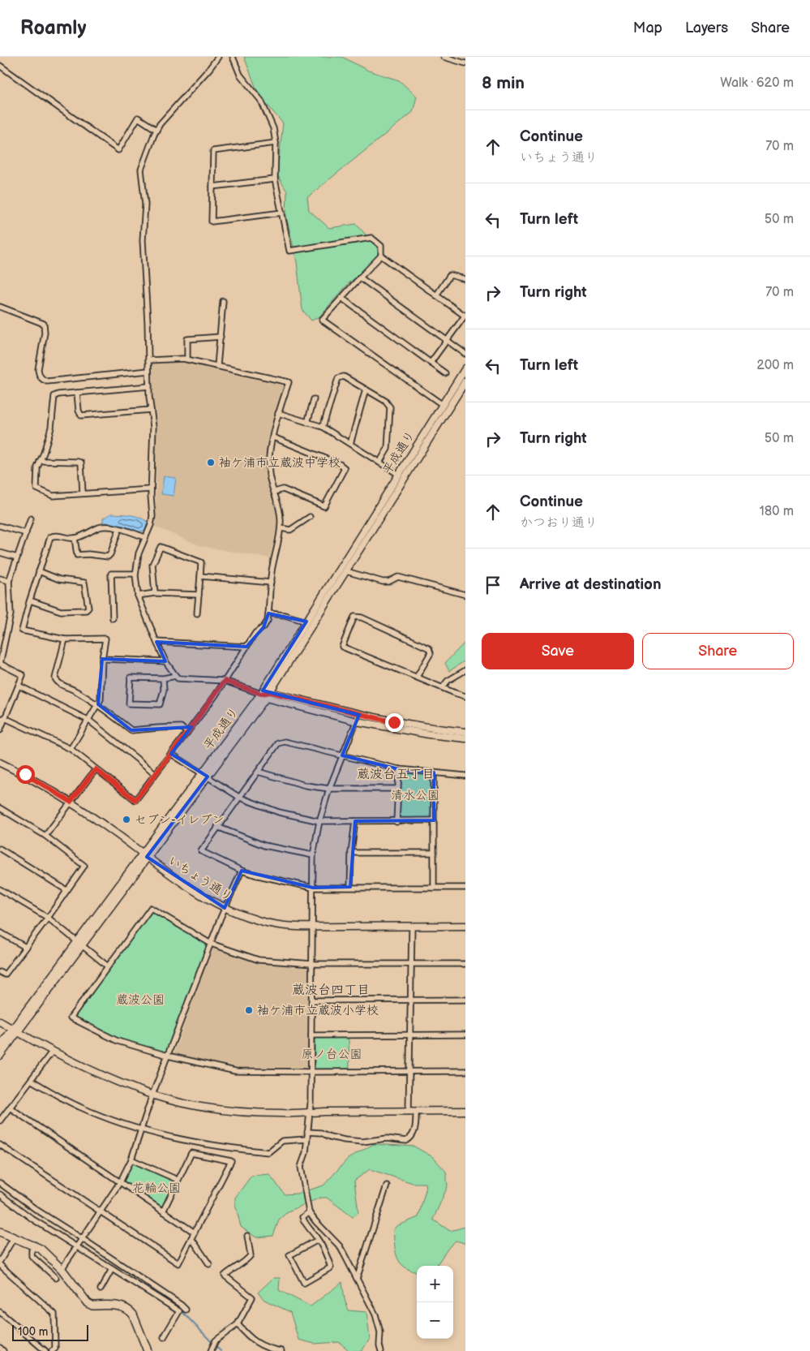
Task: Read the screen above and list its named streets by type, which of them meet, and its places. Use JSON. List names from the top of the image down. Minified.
{"streets":{"street":["平成通り","いちょう通り"]},"crossings":[["平成通り","いちょう通り"]],"districts":["蔵波台五丁目","蔵波台四丁目"],"parks":["清水公園","蔵波公園","原ノ台公園","花輪公園"],"places":["袖ケ浦市立蔵波中学校","セブン-イレブン","袖ケ浦市立蔵波小学校"],"scale_bar":"100 m","page":{"header":"Roamly","nav":["Map","Layers","Share"],"heading":["8 min","Walk · 620 m"],"list":[["Continue","いちょう通り","70 m"],["Turn left","50 m"],["Turn right","70 m"],["Turn left","200 m"],["Turn right","50 m"],["Continue","かつおり通り","180 m"],"Arrive at destination"],"buttons":["Save","Share"],"map_buttons":["+","−"],"scale":"100 m"}}
